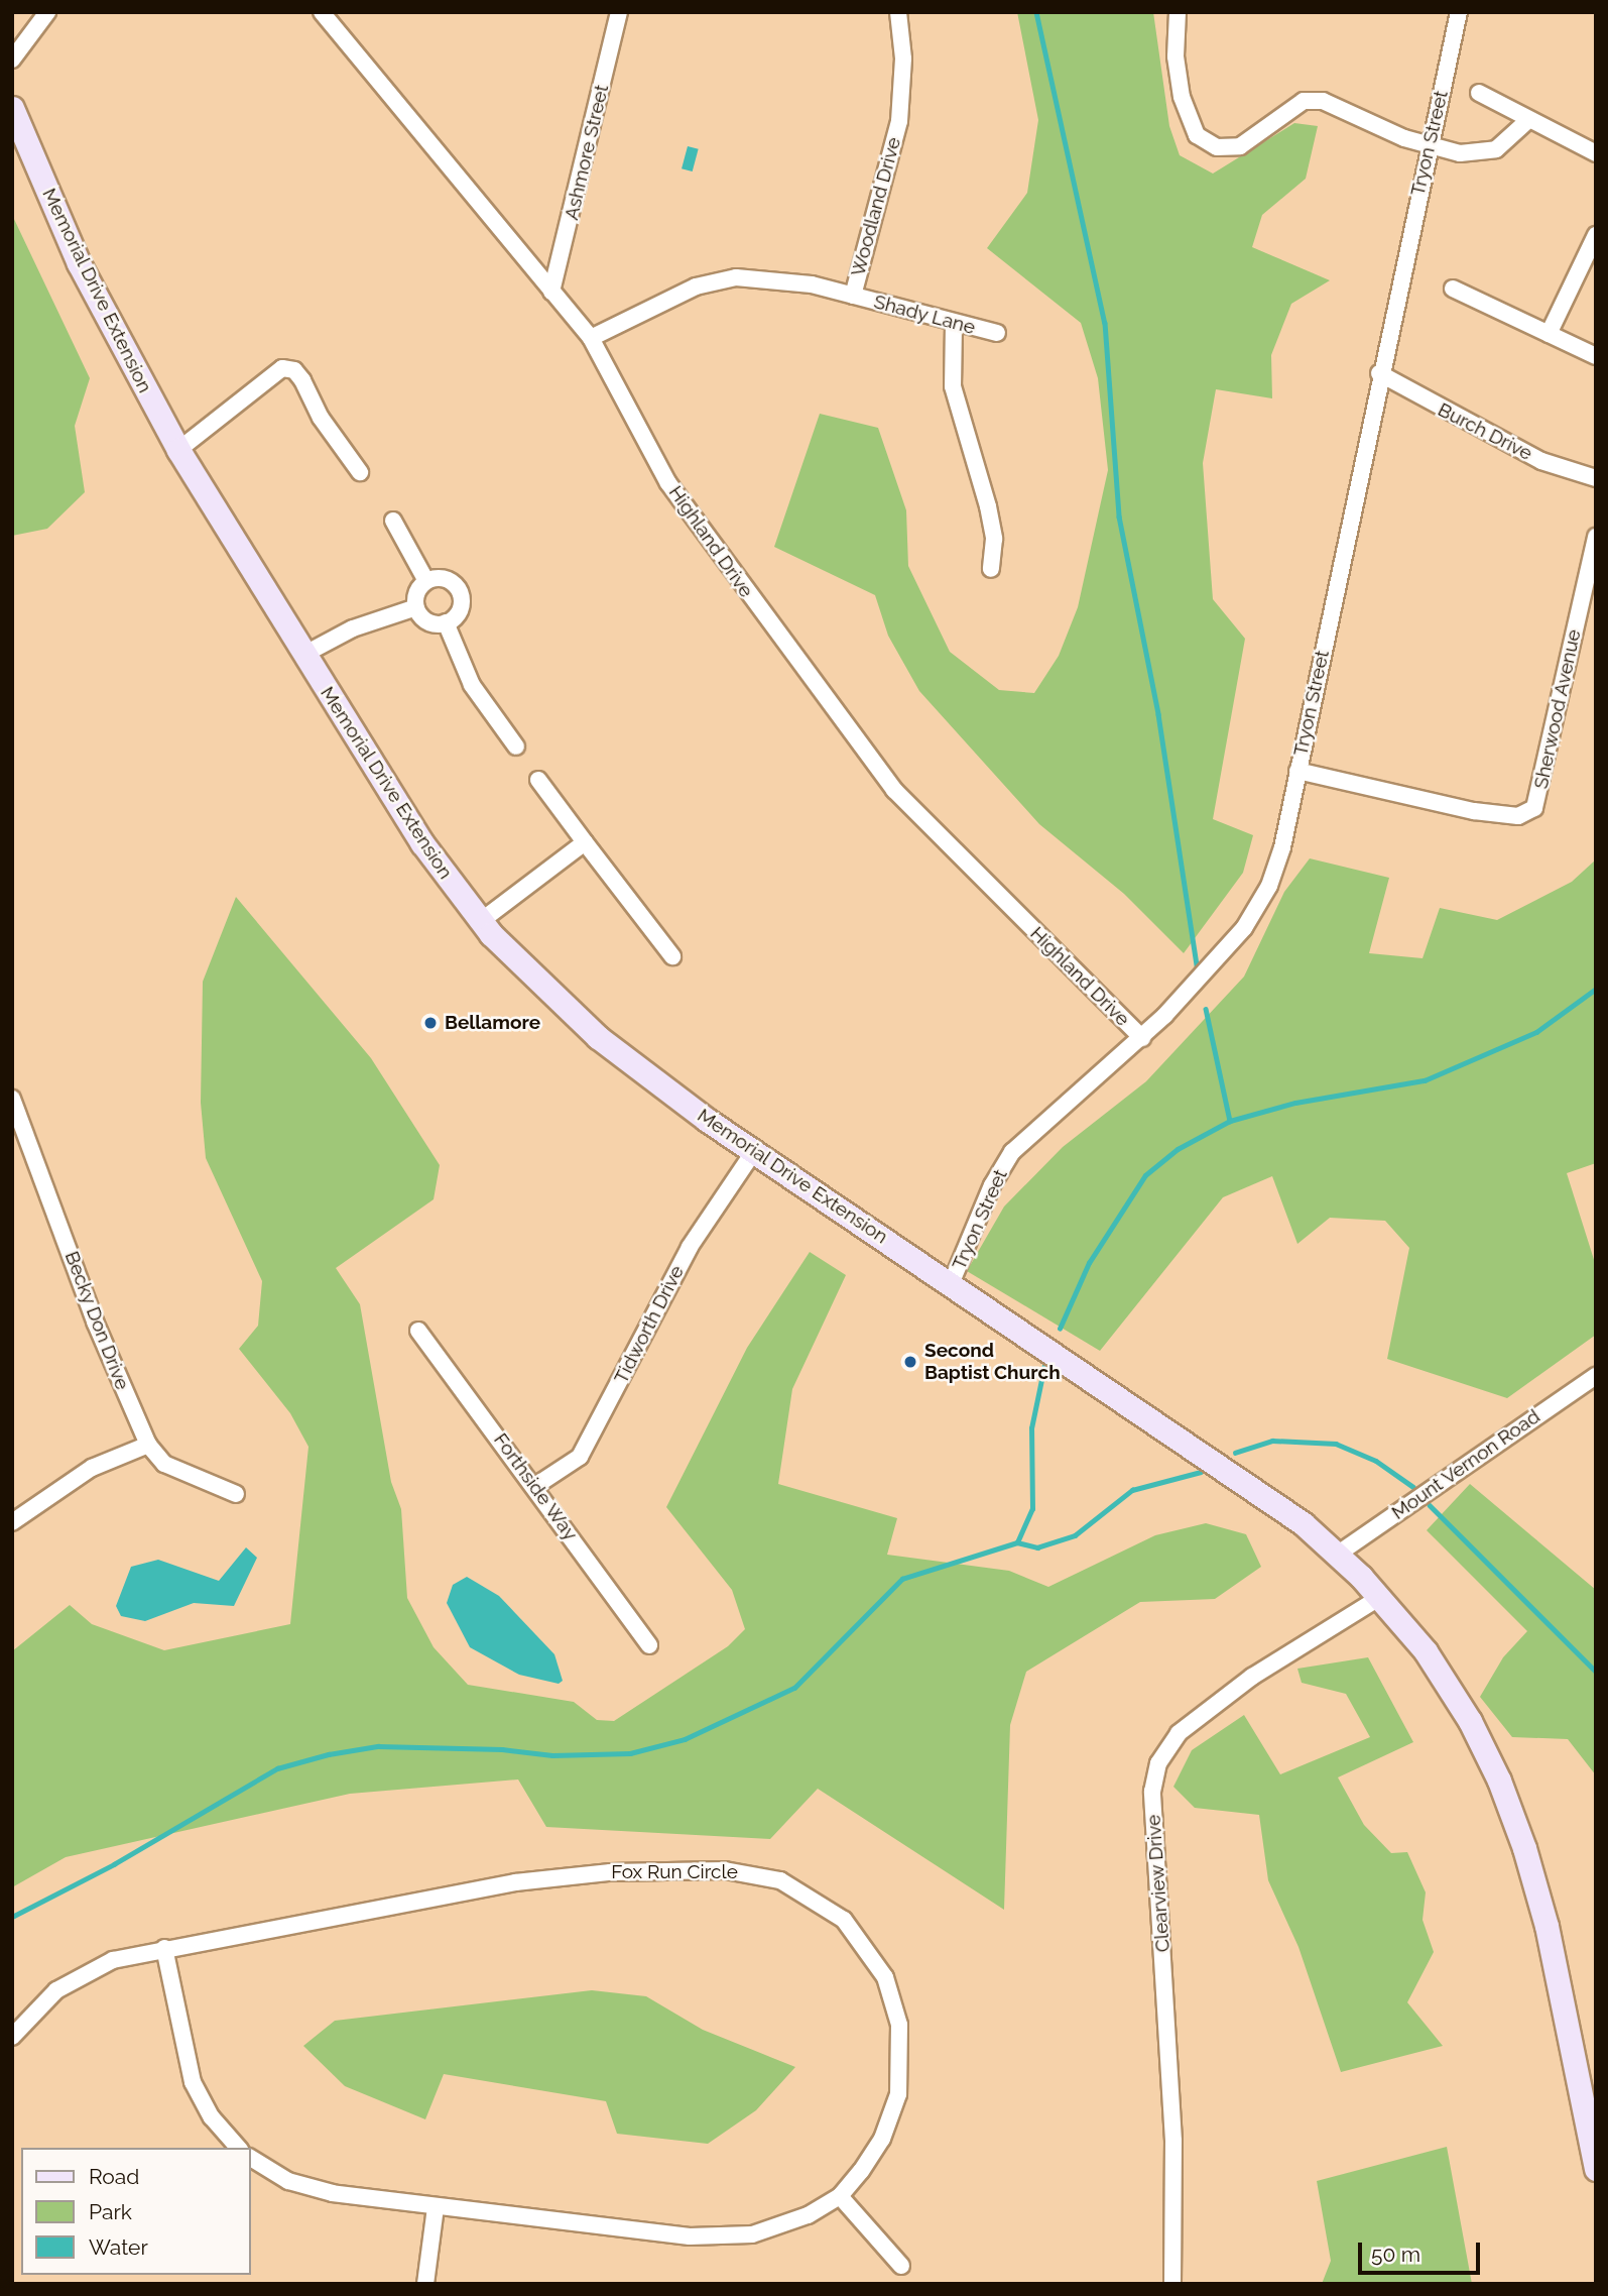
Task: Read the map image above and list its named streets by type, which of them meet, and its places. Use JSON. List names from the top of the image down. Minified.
{"streets":{"street":["Tryon Street","Ashmore Street","Woodland Drive","Memorial Drive Extension","Shady Lane","Burch Drive","Highland Drive","Sherwood Avenue","Becky Don Drive","Tidworth Drive","Mount Vernon Road","Forthside Way","Fox Run Circle","Clearview Drive"]},"crossings":[["Tryon Street","Memorial Drive Extension"],["Tryon Street","Burch Drive"],["Tryon Street","Highland Drive"],["Tryon Street","Sherwood Avenue"],["Ashmore Street","Highland Drive"],["Woodland Drive","Shady Lane"],["Woodland Drive","Highland Drive"],["Memorial Drive Extension","Tidworth Drive"],["Memorial Drive Extension","Mount Vernon Road"],["Memorial Drive Extension","Clearview Drive"],["Tidworth Drive","Forthside Way"]],"places":["Bellamore","Second Baptist Church"],"legend":["Road","Park","Water"],"scale_bar":"50 m"}
